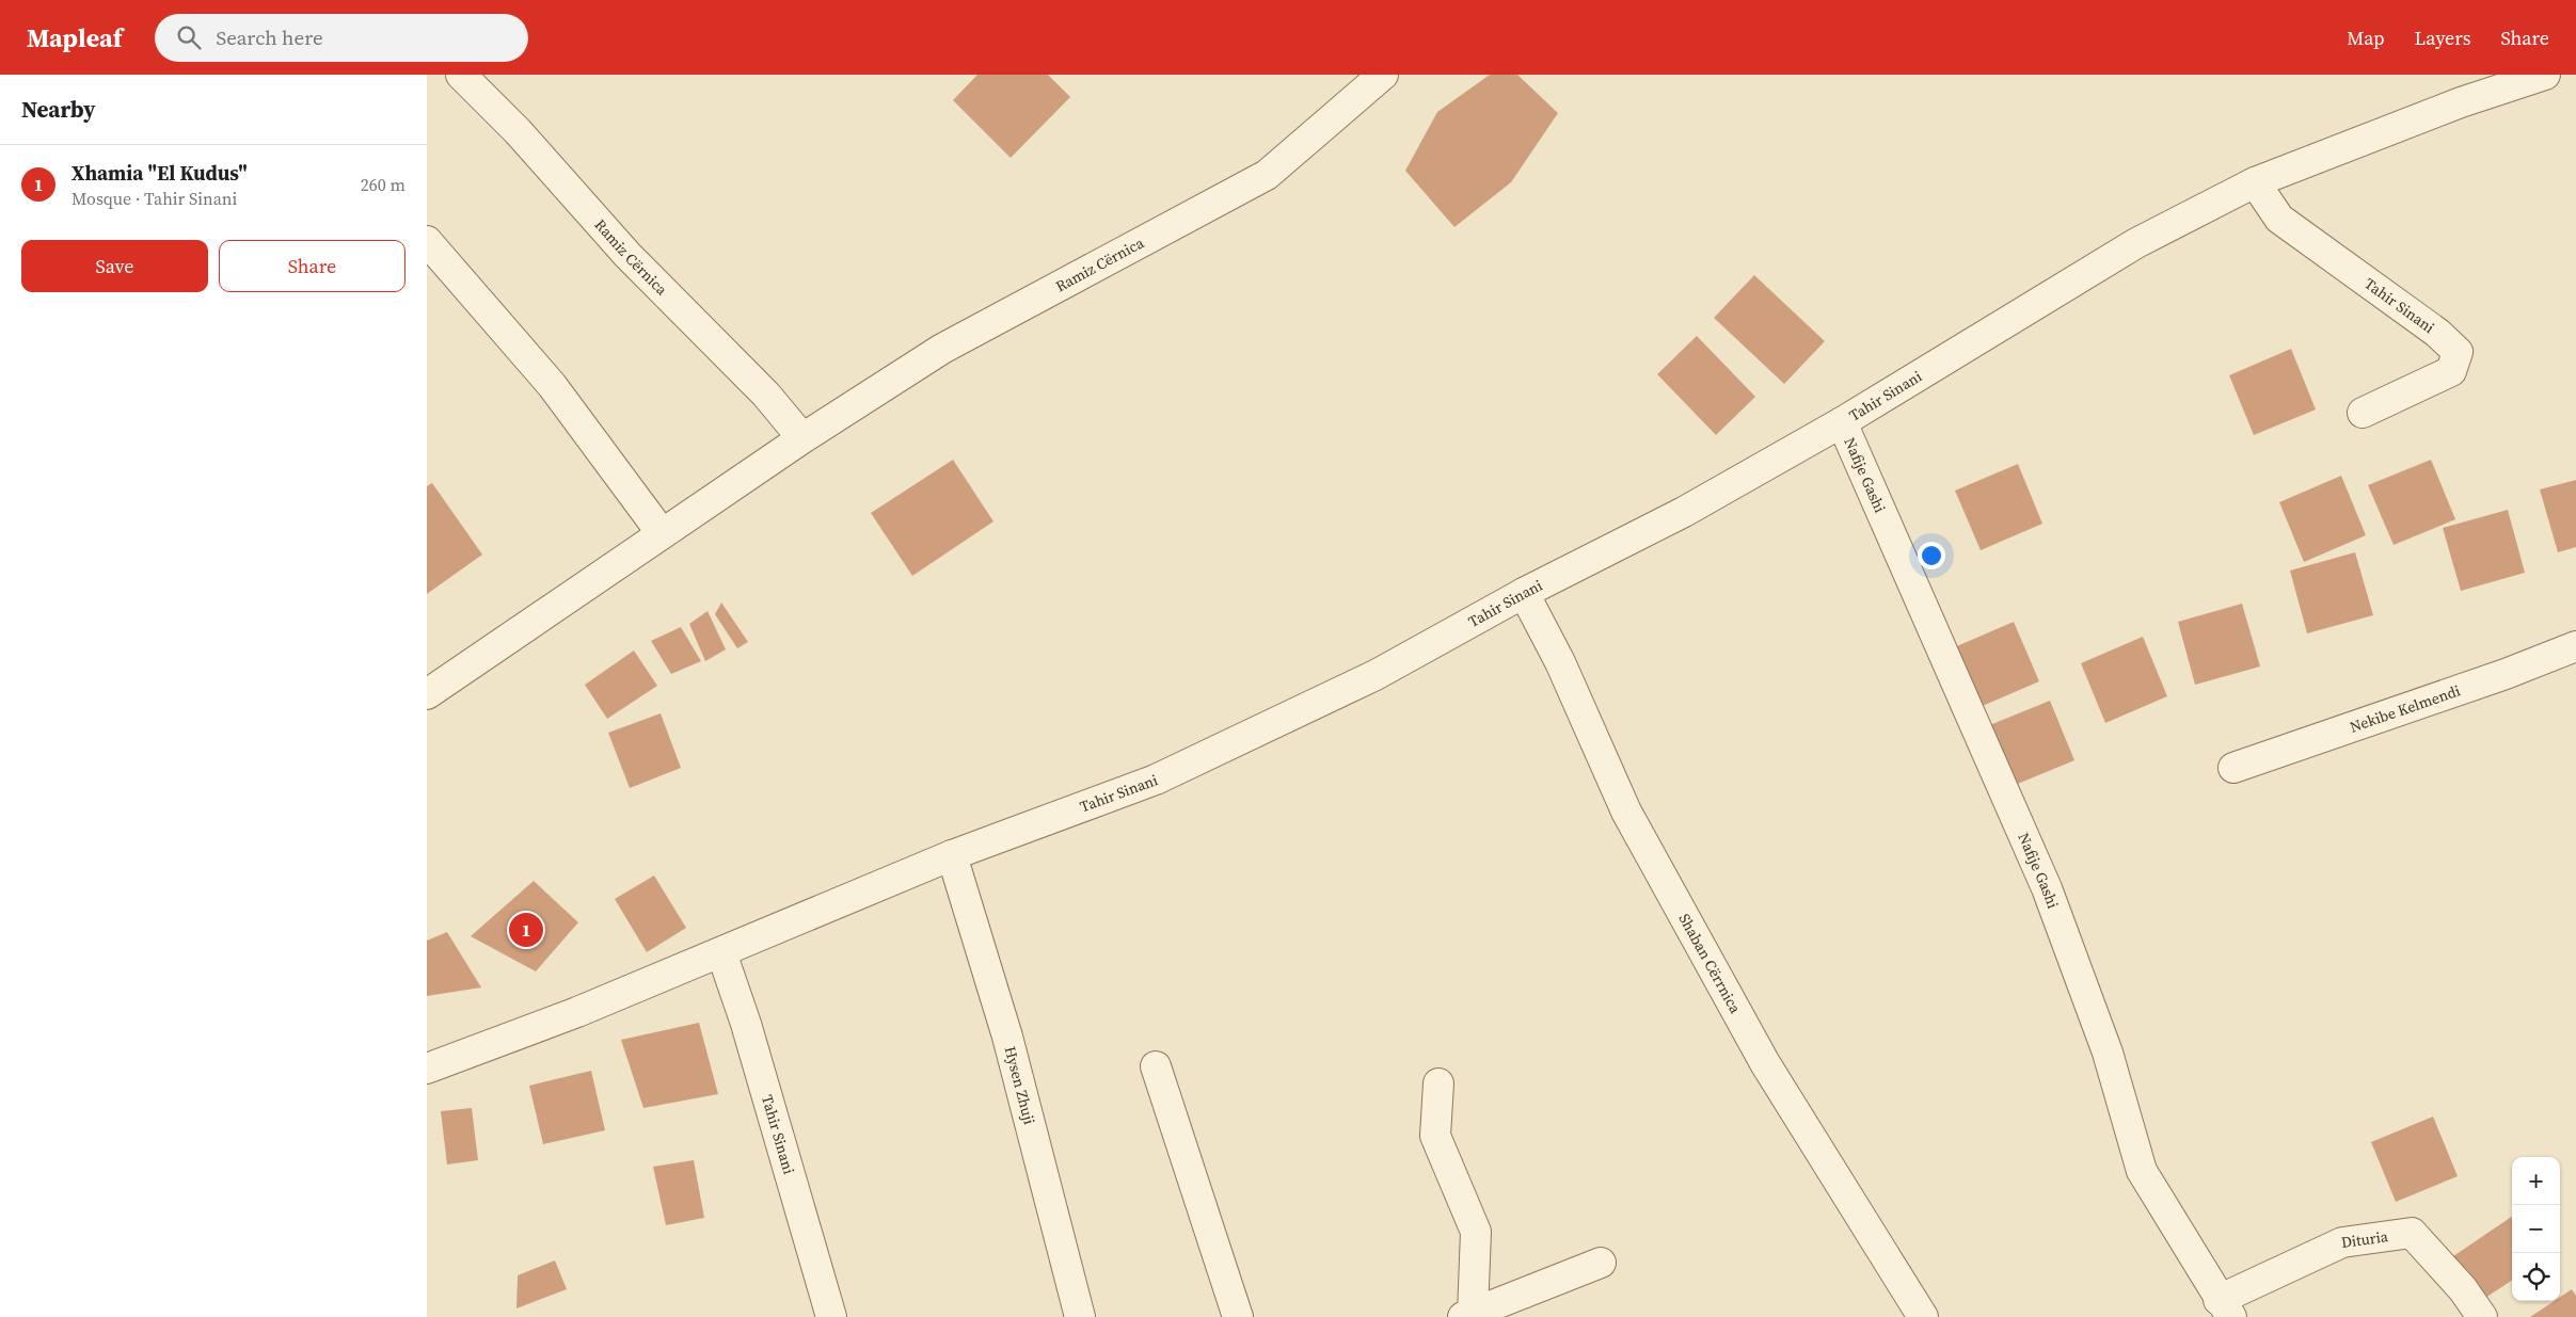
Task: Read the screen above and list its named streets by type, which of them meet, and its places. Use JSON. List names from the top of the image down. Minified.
{"streets":{"street":["Ramiz Cërnica","Tahir Sinani","Nafije Gashi","Nekibe Kelmendi","Shaban Cërrnica","Hysen Zhuji","Dituria"]},"crossings":[["Tahir Sinani","Nafije Gashi"],["Tahir Sinani","Shaban Cërrnica"],["Tahir Sinani","Hysen Zhuji"],["Nafije Gashi","Dituria"]],"page":{"header":"Mapleaf","search":"Search here","nav":["Map","Layers","Share"],"heading":"Nearby","list":[{"mark":"1","name":"Xhamia \"El Kudus\"","note":"Mosque · Tahir Sinani","value":"260 m"}],"buttons":["Save","Share"],"pins":"1","map_buttons":["+","−"]}}
